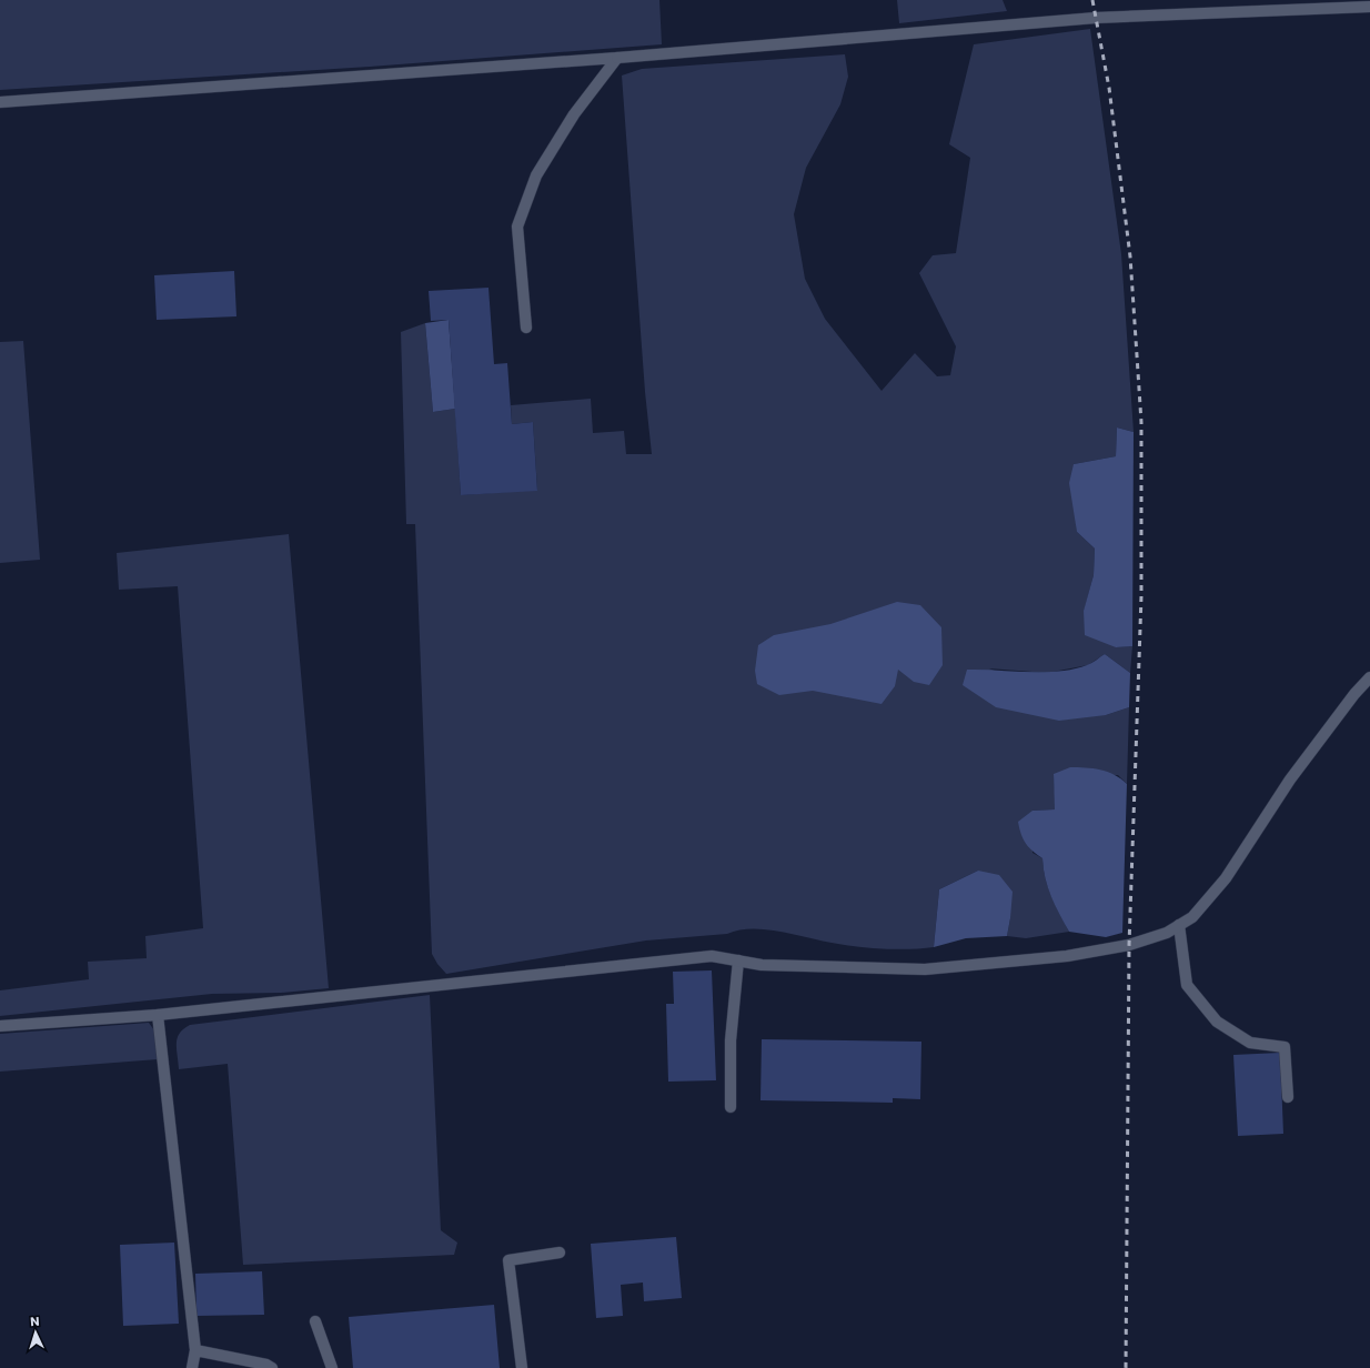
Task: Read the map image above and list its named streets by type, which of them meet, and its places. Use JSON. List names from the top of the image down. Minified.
{"north":"top"}
